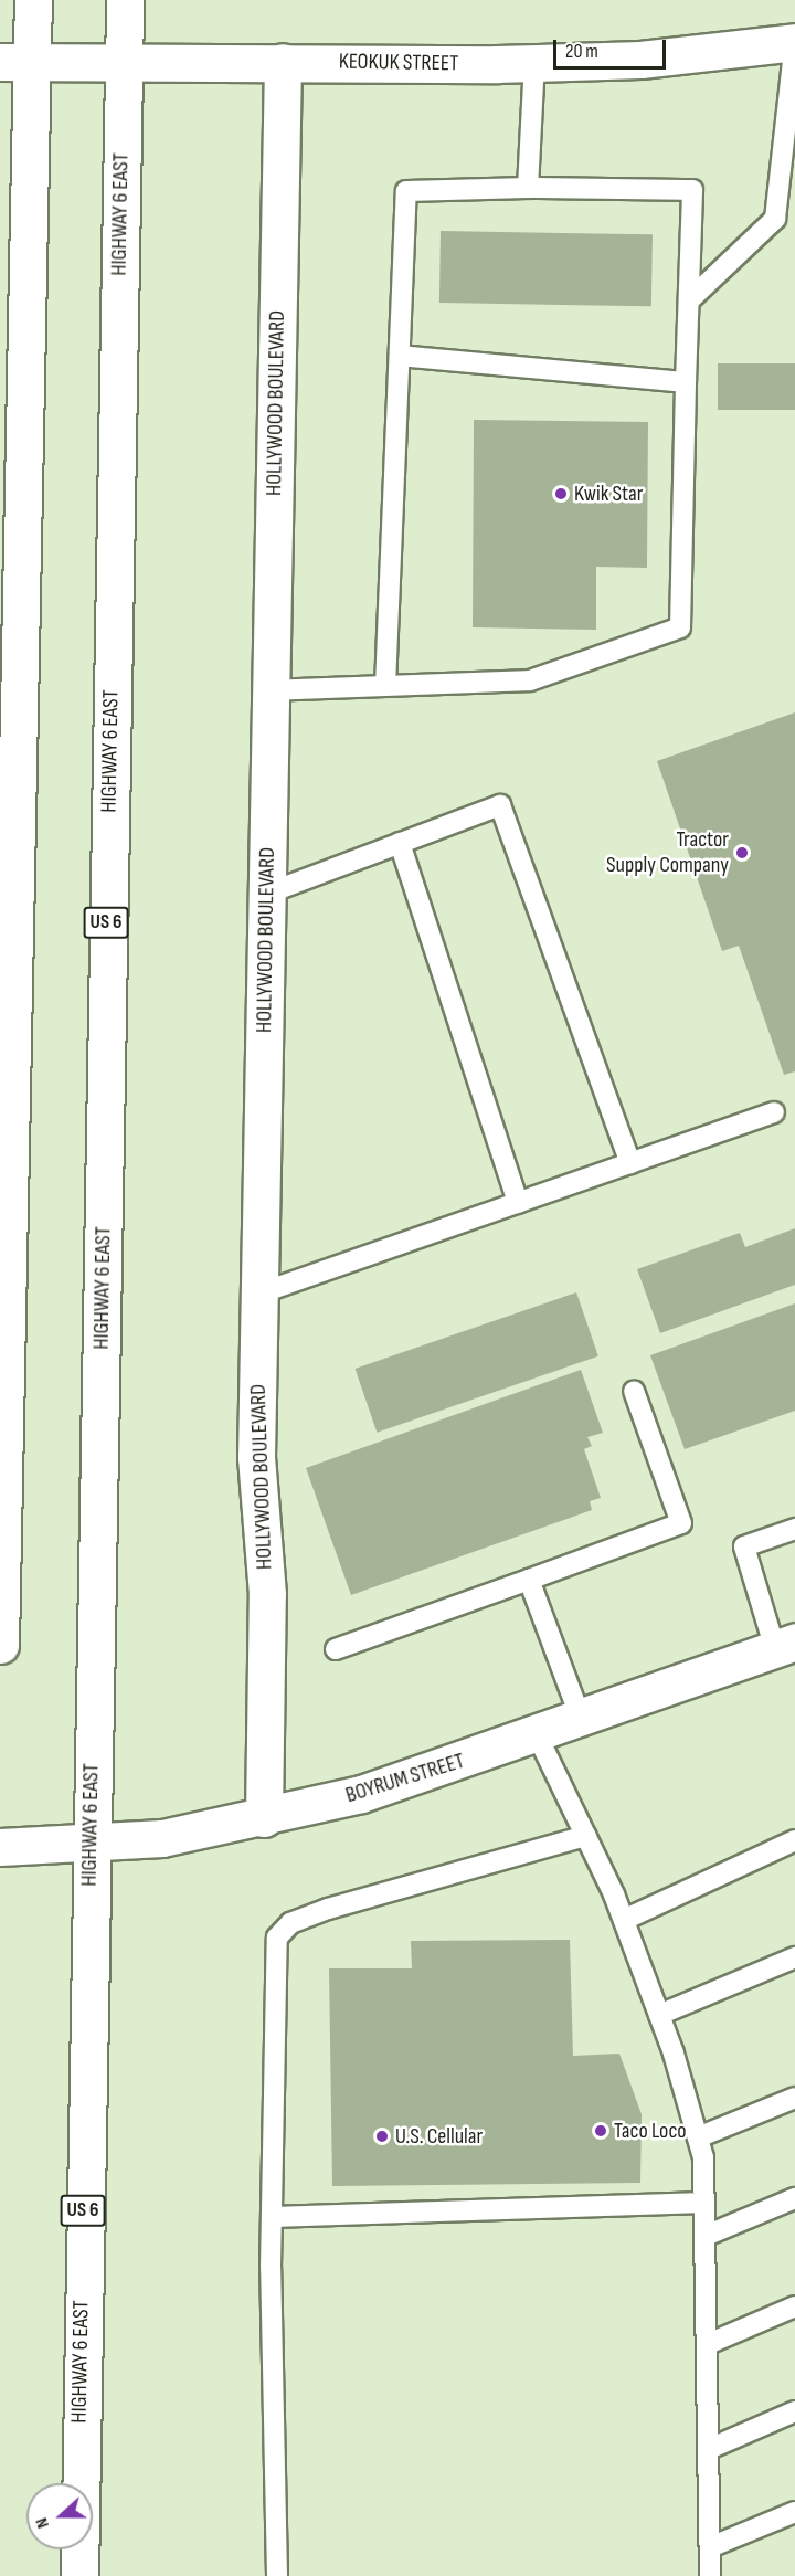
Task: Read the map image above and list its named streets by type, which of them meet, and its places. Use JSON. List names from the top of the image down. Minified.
{"streets":{"main road":["KEOKUK STREET","HIGHWAY 6 EAST","HOLLYWOOD BOULEVARD","US 6","BOYRUM STREET"]},"crossings":[["KEOKUK STREET","HIGHWAY 6 EAST"],["KEOKUK STREET","HOLLYWOOD BOULEVARD"],["HIGHWAY 6 EAST","BOYRUM STREET"],["HOLLYWOOD BOULEVARD","BOYRUM STREET"]],"places":["Kwik Star","Tractor Supply Company","Taco Loco","U.S. Cellular"],"scale_bar":"20 m","north":"left"}
